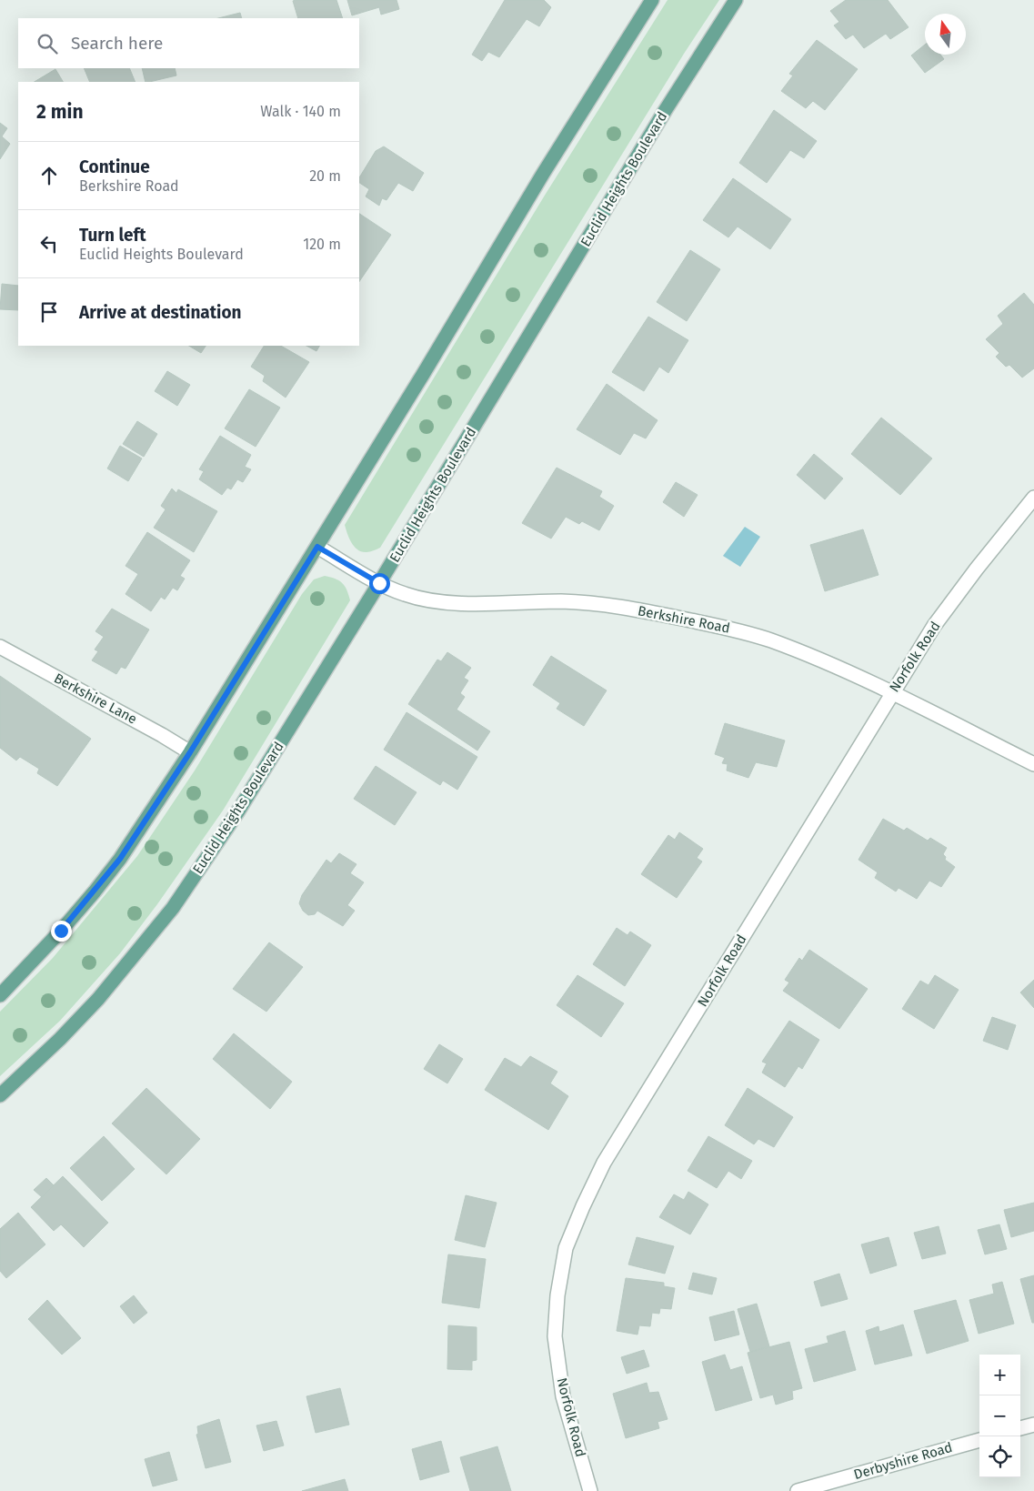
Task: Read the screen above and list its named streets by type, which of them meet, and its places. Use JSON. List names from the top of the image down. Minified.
{"streets":{"main road":["Euclid Heights Boulevard"],"street":["Berkshire Road","Norfolk Road","Berkshire Lane","Derbyshire Road"]},"crossings":[["Euclid Heights Boulevard","Berkshire Road"],["Berkshire Road","Norfolk Road"]],"north":"top","page":{"search":"Search here","heading":["2 min","Walk · 140 m"],"list":[["Continue","Berkshire Road","20 m"],["Turn left","Euclid Heights Boulevard","120 m"],"Arrive at destination"],"map_buttons":["+","−"]}}
